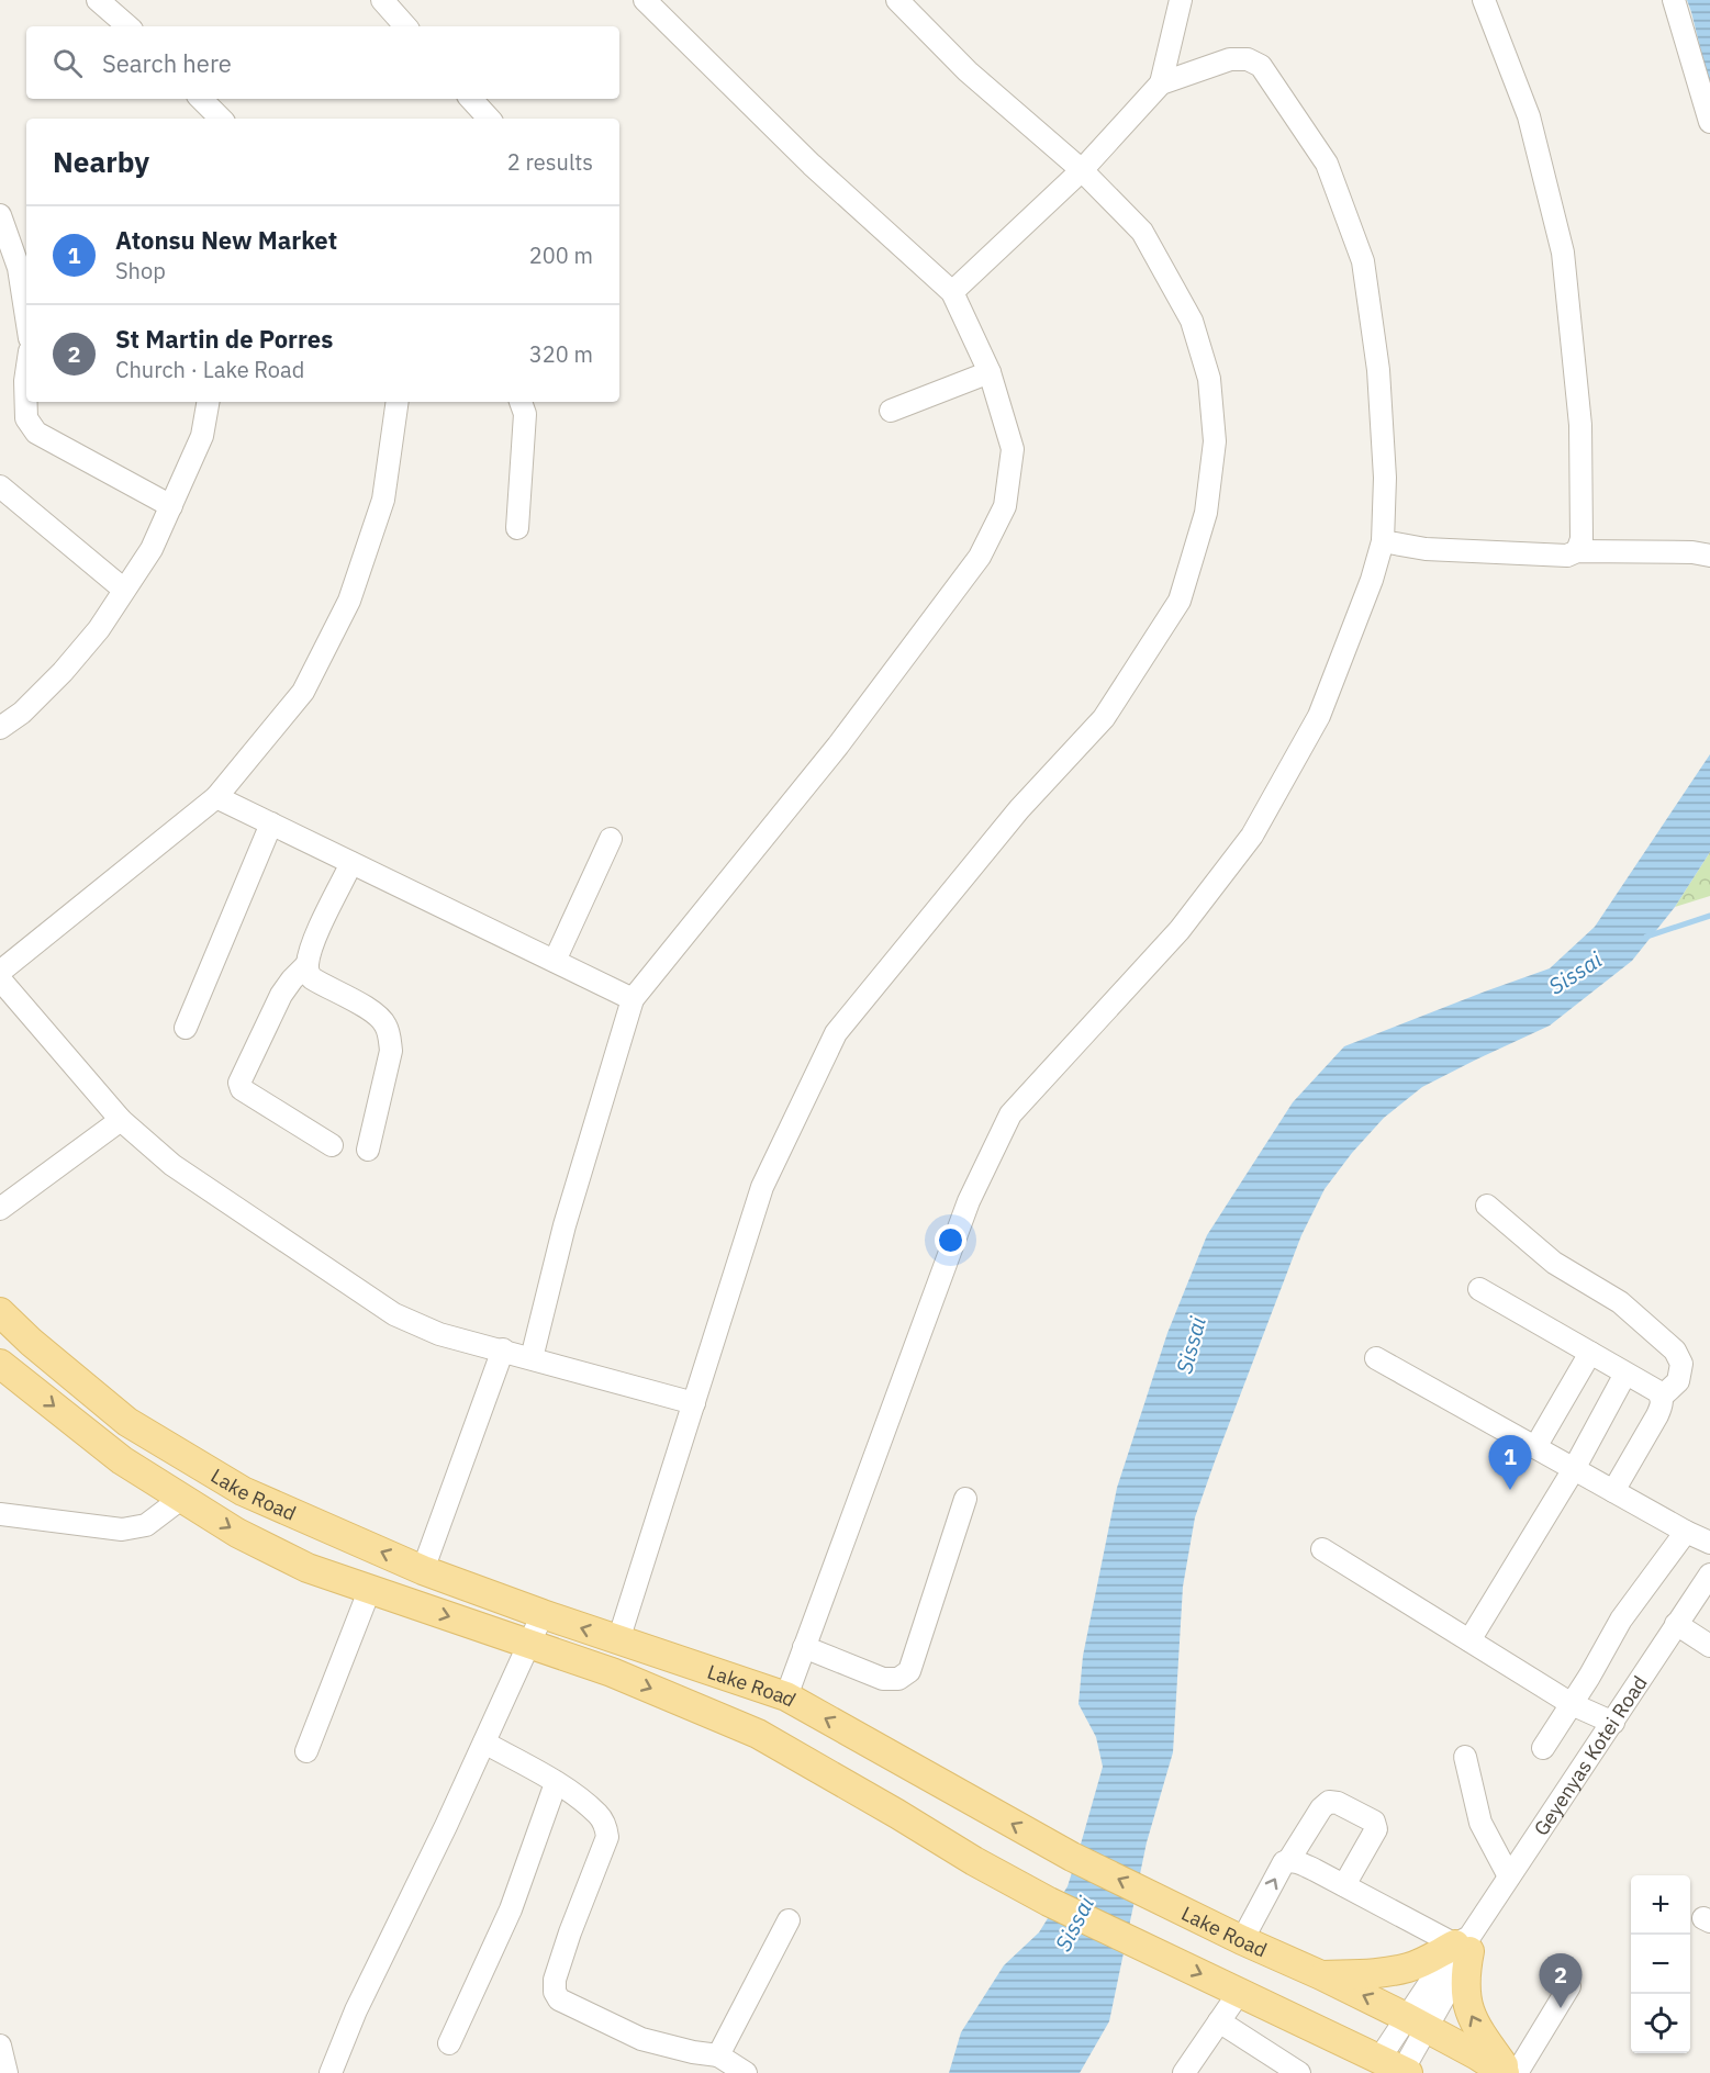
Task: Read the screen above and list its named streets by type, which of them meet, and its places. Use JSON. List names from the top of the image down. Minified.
{"streets":{"main road":["Lake Road"],"street":["Geyenyas Kotei Road"]},"crossings":[["Lake Road","Geyenyas Kotei Road"]],"water":["Sissai"],"page":{"search":"Search here","heading":["Nearby","2 results"],"list":[{"mark":"1","name":"Atonsu New Market","note":"Shop","value":"200 m"},{"mark":"2","name":"St Martin de Porres","note":"Church · Lake Road","value":"320 m"}],"pins":["1","2"],"map_buttons":["+","−"]}}
